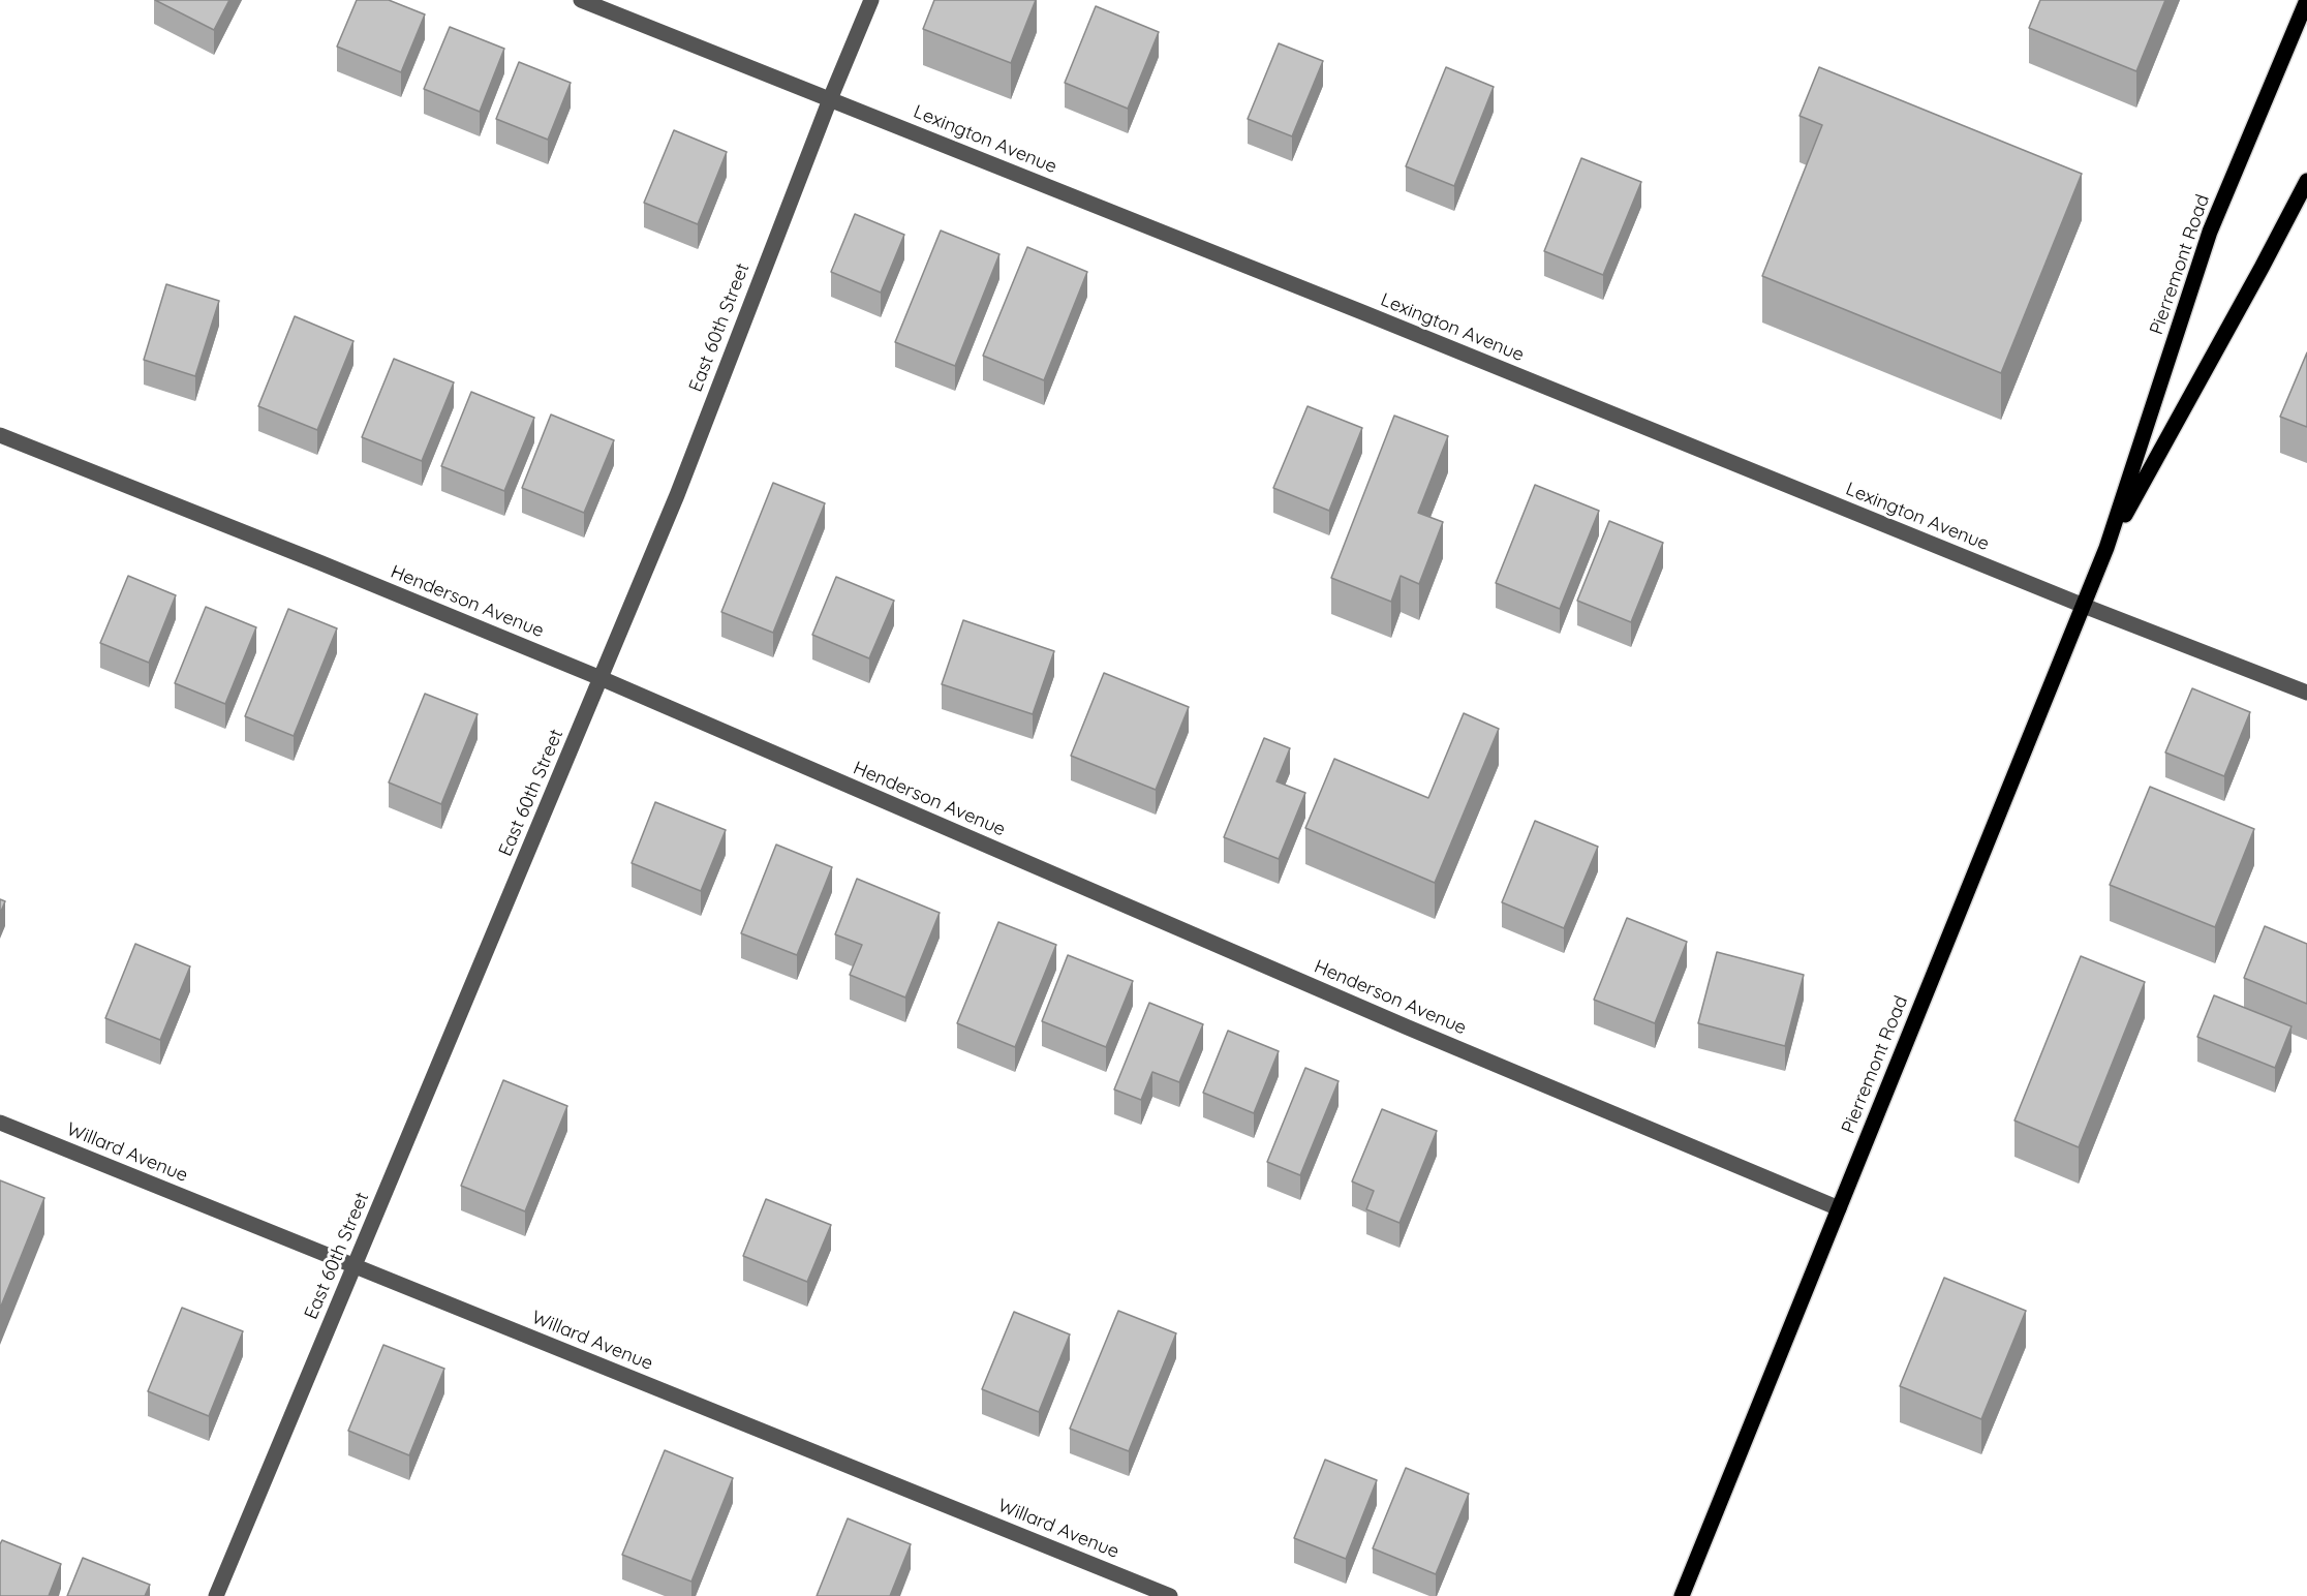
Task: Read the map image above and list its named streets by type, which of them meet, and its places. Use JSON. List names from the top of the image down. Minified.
{"streets":{"main road":["Pierremont Road"],"street":["Lexington Avenue","East 60th Street","Henderson Avenue","Willard Avenue"]},"crossings":[["Lexington Avenue","Pierremont Road"],["Lexington Avenue","East 60th Street"],["Pierremont Road","Henderson Avenue"],["East 60th Street","Henderson Avenue"],["East 60th Street","Willard Avenue"]]}
